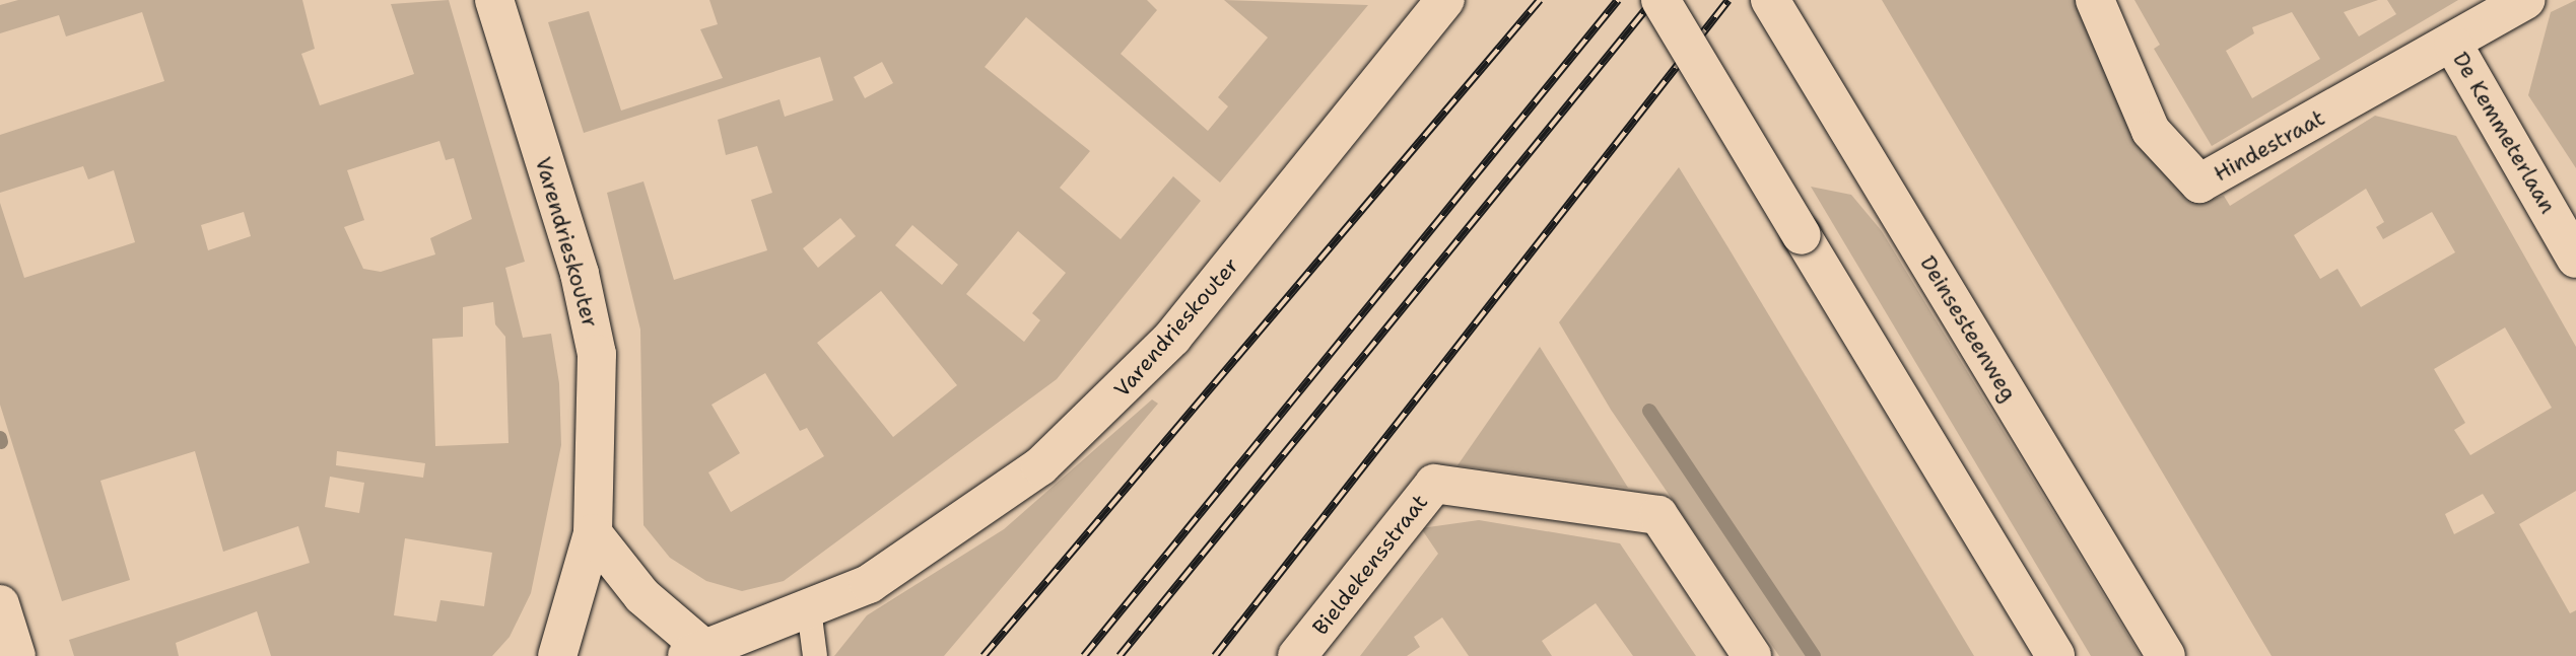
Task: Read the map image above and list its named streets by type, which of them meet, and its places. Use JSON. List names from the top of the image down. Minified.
{"streets":{"main road":["De Kemmeterlaan","Hindestraat","Varendrieskouter","Deinsesteenweg","Bieldekensstraat"]},"crossings":[["De Kemmeterlaan","Hindestraat"]]}
